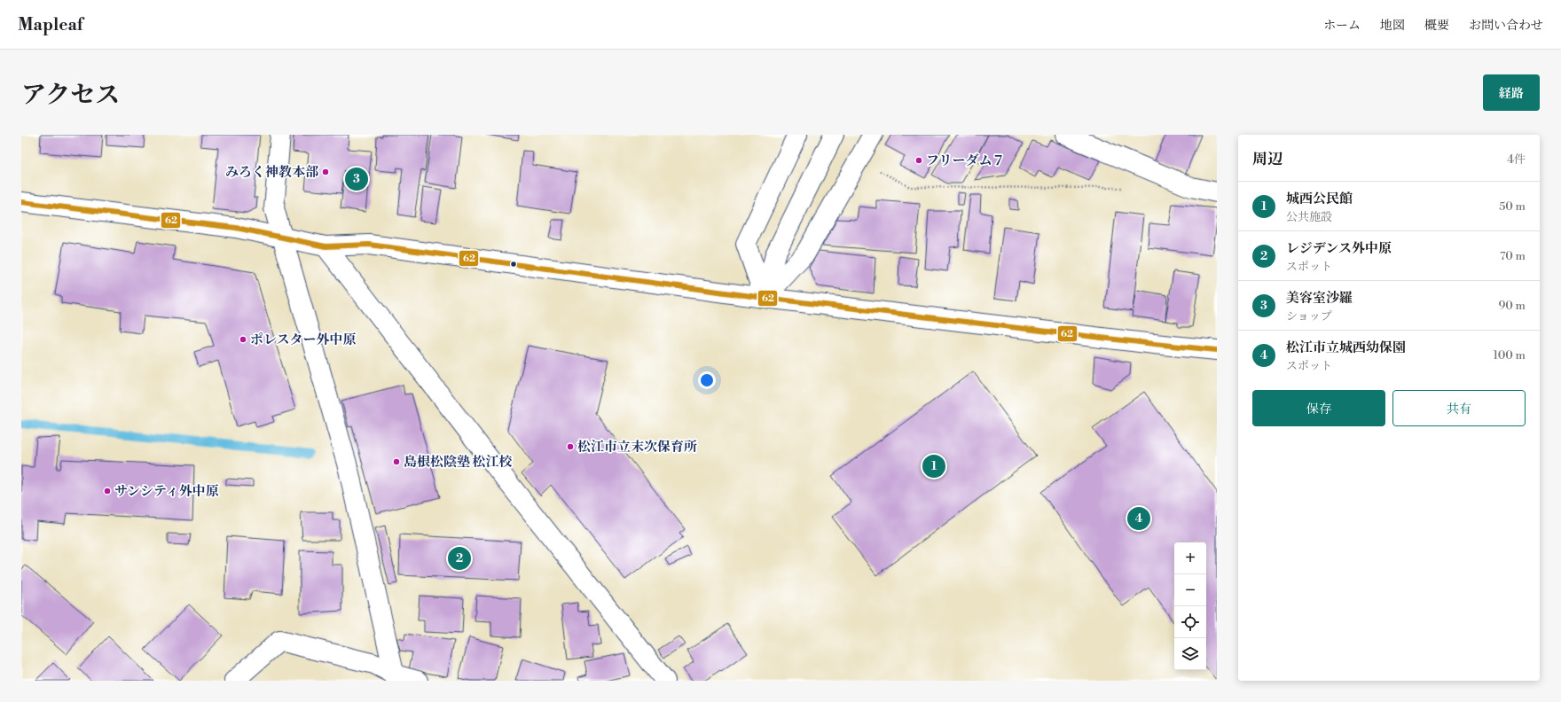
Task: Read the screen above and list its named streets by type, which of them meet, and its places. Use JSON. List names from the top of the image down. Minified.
{"places":["フリーダム７","みろく神教本部","ポレスター外中原","松江市立末次保育所","島根松陰塾 松江校","サンシティ外中原"],"lines":["transit line 62"],"page":{"header":"Mapleaf","nav":["ホーム","地図","概要","お問い合わせ"],"title":"アクセス","buttons":["経路",["保存","共有"]],"heading":["周辺","4件"],"pins":["3","1","4","2"],"list":[{"mark":"1","name":"城西公民館","note":"公共施設","value":"50 m"},{"mark":"2","name":"レジデンス外中原","note":"スポット","value":"70 m"},{"mark":"3","name":"美容室沙羅","note":"ショップ","value":"90 m"},{"mark":"4","name":"松江市立城西幼保園","note":"スポット","value":"100 m"}],"map_buttons":["+","−"]}}
